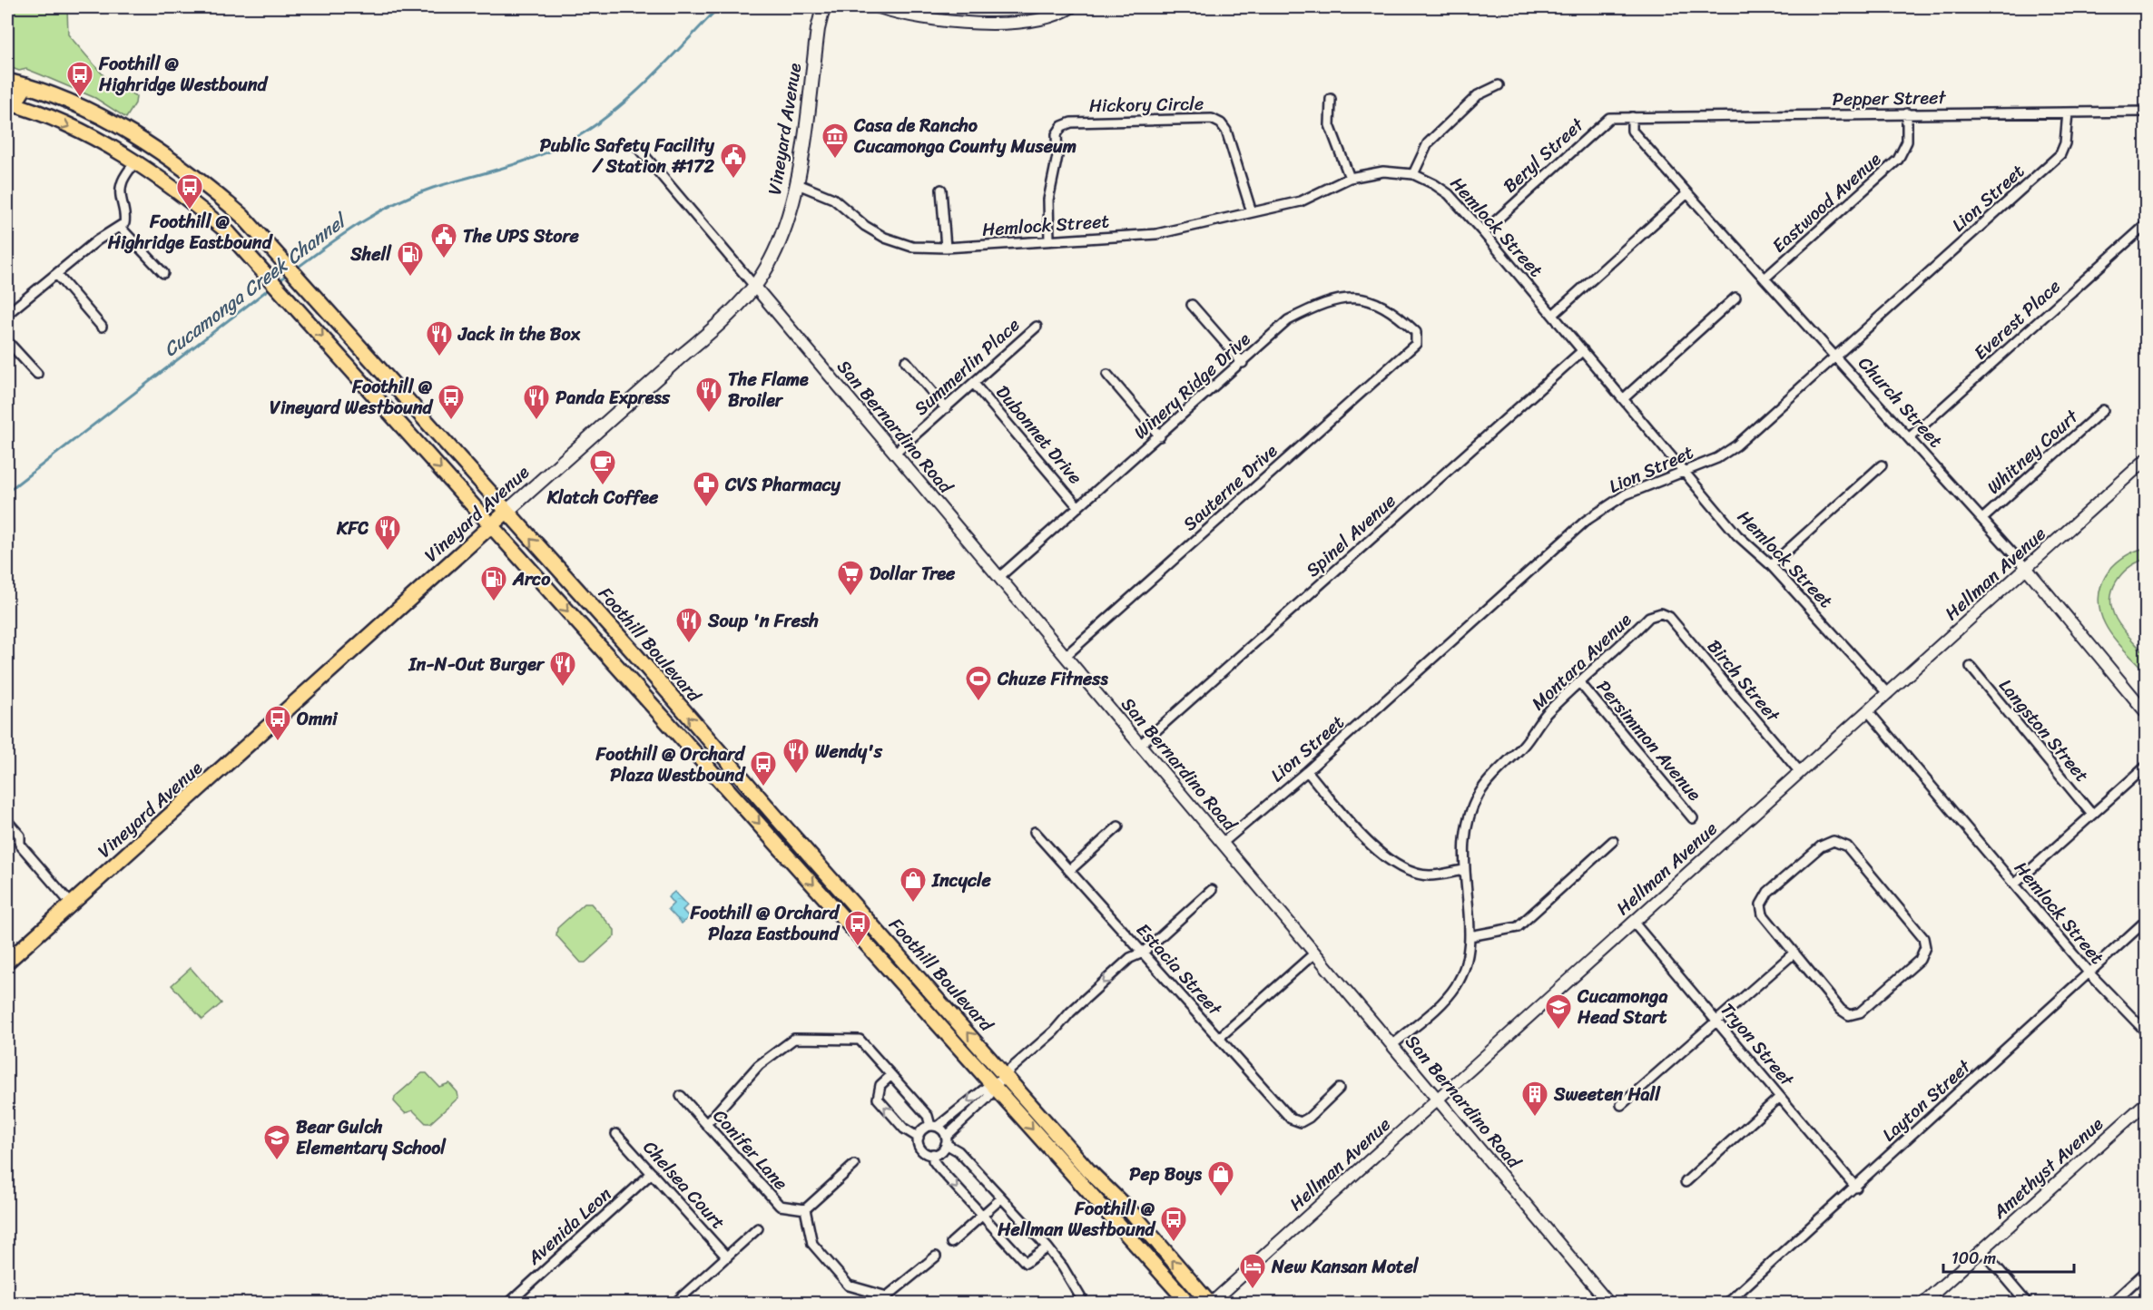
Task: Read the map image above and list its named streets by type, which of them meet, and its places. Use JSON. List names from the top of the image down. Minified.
{"streets":{"main road":["Vineyard Avenue","Foothill Boulevard"],"street":["Pepper Street","Hickory Circle","Beryl Street","Lion Street","Eastwood Avenue","Hemlock Street","Everest Place","Summerlin Place","Winery Ridge Drive","Church Street","San Bernardino Road","Dubonnet Drive","Whitney Court","Sauterne Drive","Spinel Avenue","Hellman Avenue","Montara Avenue","Birch Street","Langston Street","Persimmon Avenue","Estacia Street","Tryon Street","Layton Street","Conifer Lane","Amethyst Avenue","Chelsea Court","Avenida Leon"]},"crossings":[["Pepper Street","Beryl Street"],["Pepper Street","Lion Street"],["Pepper Street","Eastwood Avenue"],["Pepper Street","Church Street"],["Hickory Circle","Hemlock Street"],["Vineyard Avenue","Hemlock Street"],["Vineyard Avenue","San Bernardino Road"],["Vineyard Avenue","Foothill Boulevard"],["Beryl Street","Hemlock Street"],["Beryl Street","Church Street"],["Lion Street","Hemlock Street"],["Lion Street","Church Street"],["Lion Street","San Bernardino Road"],["Eastwood Avenue","Church Street"],["Hemlock Street","Spinel Avenue"],["Hemlock Street","Hellman Avenue"],["Hemlock Street","Layton Street"],["Everest Place","Church Street"],["Summerlin Place","San Bernardino Road"],["Summerlin Place","Dubonnet Drive"],["Winery Ridge Drive","San Bernardino Road"],["Winery Ridge Drive","Dubonnet Drive"],["Winery Ridge Drive","Sauterne Drive"],["Church Street","Whitney Court"],["Church Street","Hellman Avenue"],["San Bernardino Road","Sauterne Drive"],["San Bernardino Road","Spinel Avenue"],["San Bernardino Road","Hellman Avenue"],["San Bernardino Road","Montara Avenue"],["Hellman Avenue","Foothill Boulevard"],["Hellman Avenue","Birch Street"],["Hellman Avenue","Tryon Street"],["Montara Avenue","Birch Street"],["Montara Avenue","Persimmon Avenue"],["Tryon Street","Layton Street"],["Chelsea Court","Avenida Leon"]],"water":["Cucamonga Creek Channel"],"places":{"bus stop":["Foothill @ Highridge Westbound","Foothill @ Highridge Eastbound","Foothill @ Vineyard Westbound","Omni","Foothill @ Orchard Plaza Westbound","Foothill @ Orchard Plaza Eastbound","Foothill @ Hellman Westbound"],"museum":["Casa de Rancho Cucamonga County Museum"],"public building":["Public Safety Facility / Station #172","The UPS Store"],"fuel station":["Shell","Arco"],"restaurant":["Jack in the Box","The Flame Broiler","Panda Express","KFC","Soup 'n Fresh","In-N-Out Burger","Wendy's"],"cafe":["Klatch Coffee"],"pharmacy":["CVS Pharmacy"],"supermarket":["Dollar Tree"],"sports":["Chuze Fitness"],"shop":["Incycle","Pep Boys"],"school or university":["Cucamonga Head Start","Bear Gulch Elementary School"],"building":["Sweeten Hall"],"hotel":["New Kansan Motel"]},"scale_bar":"100 m"}
